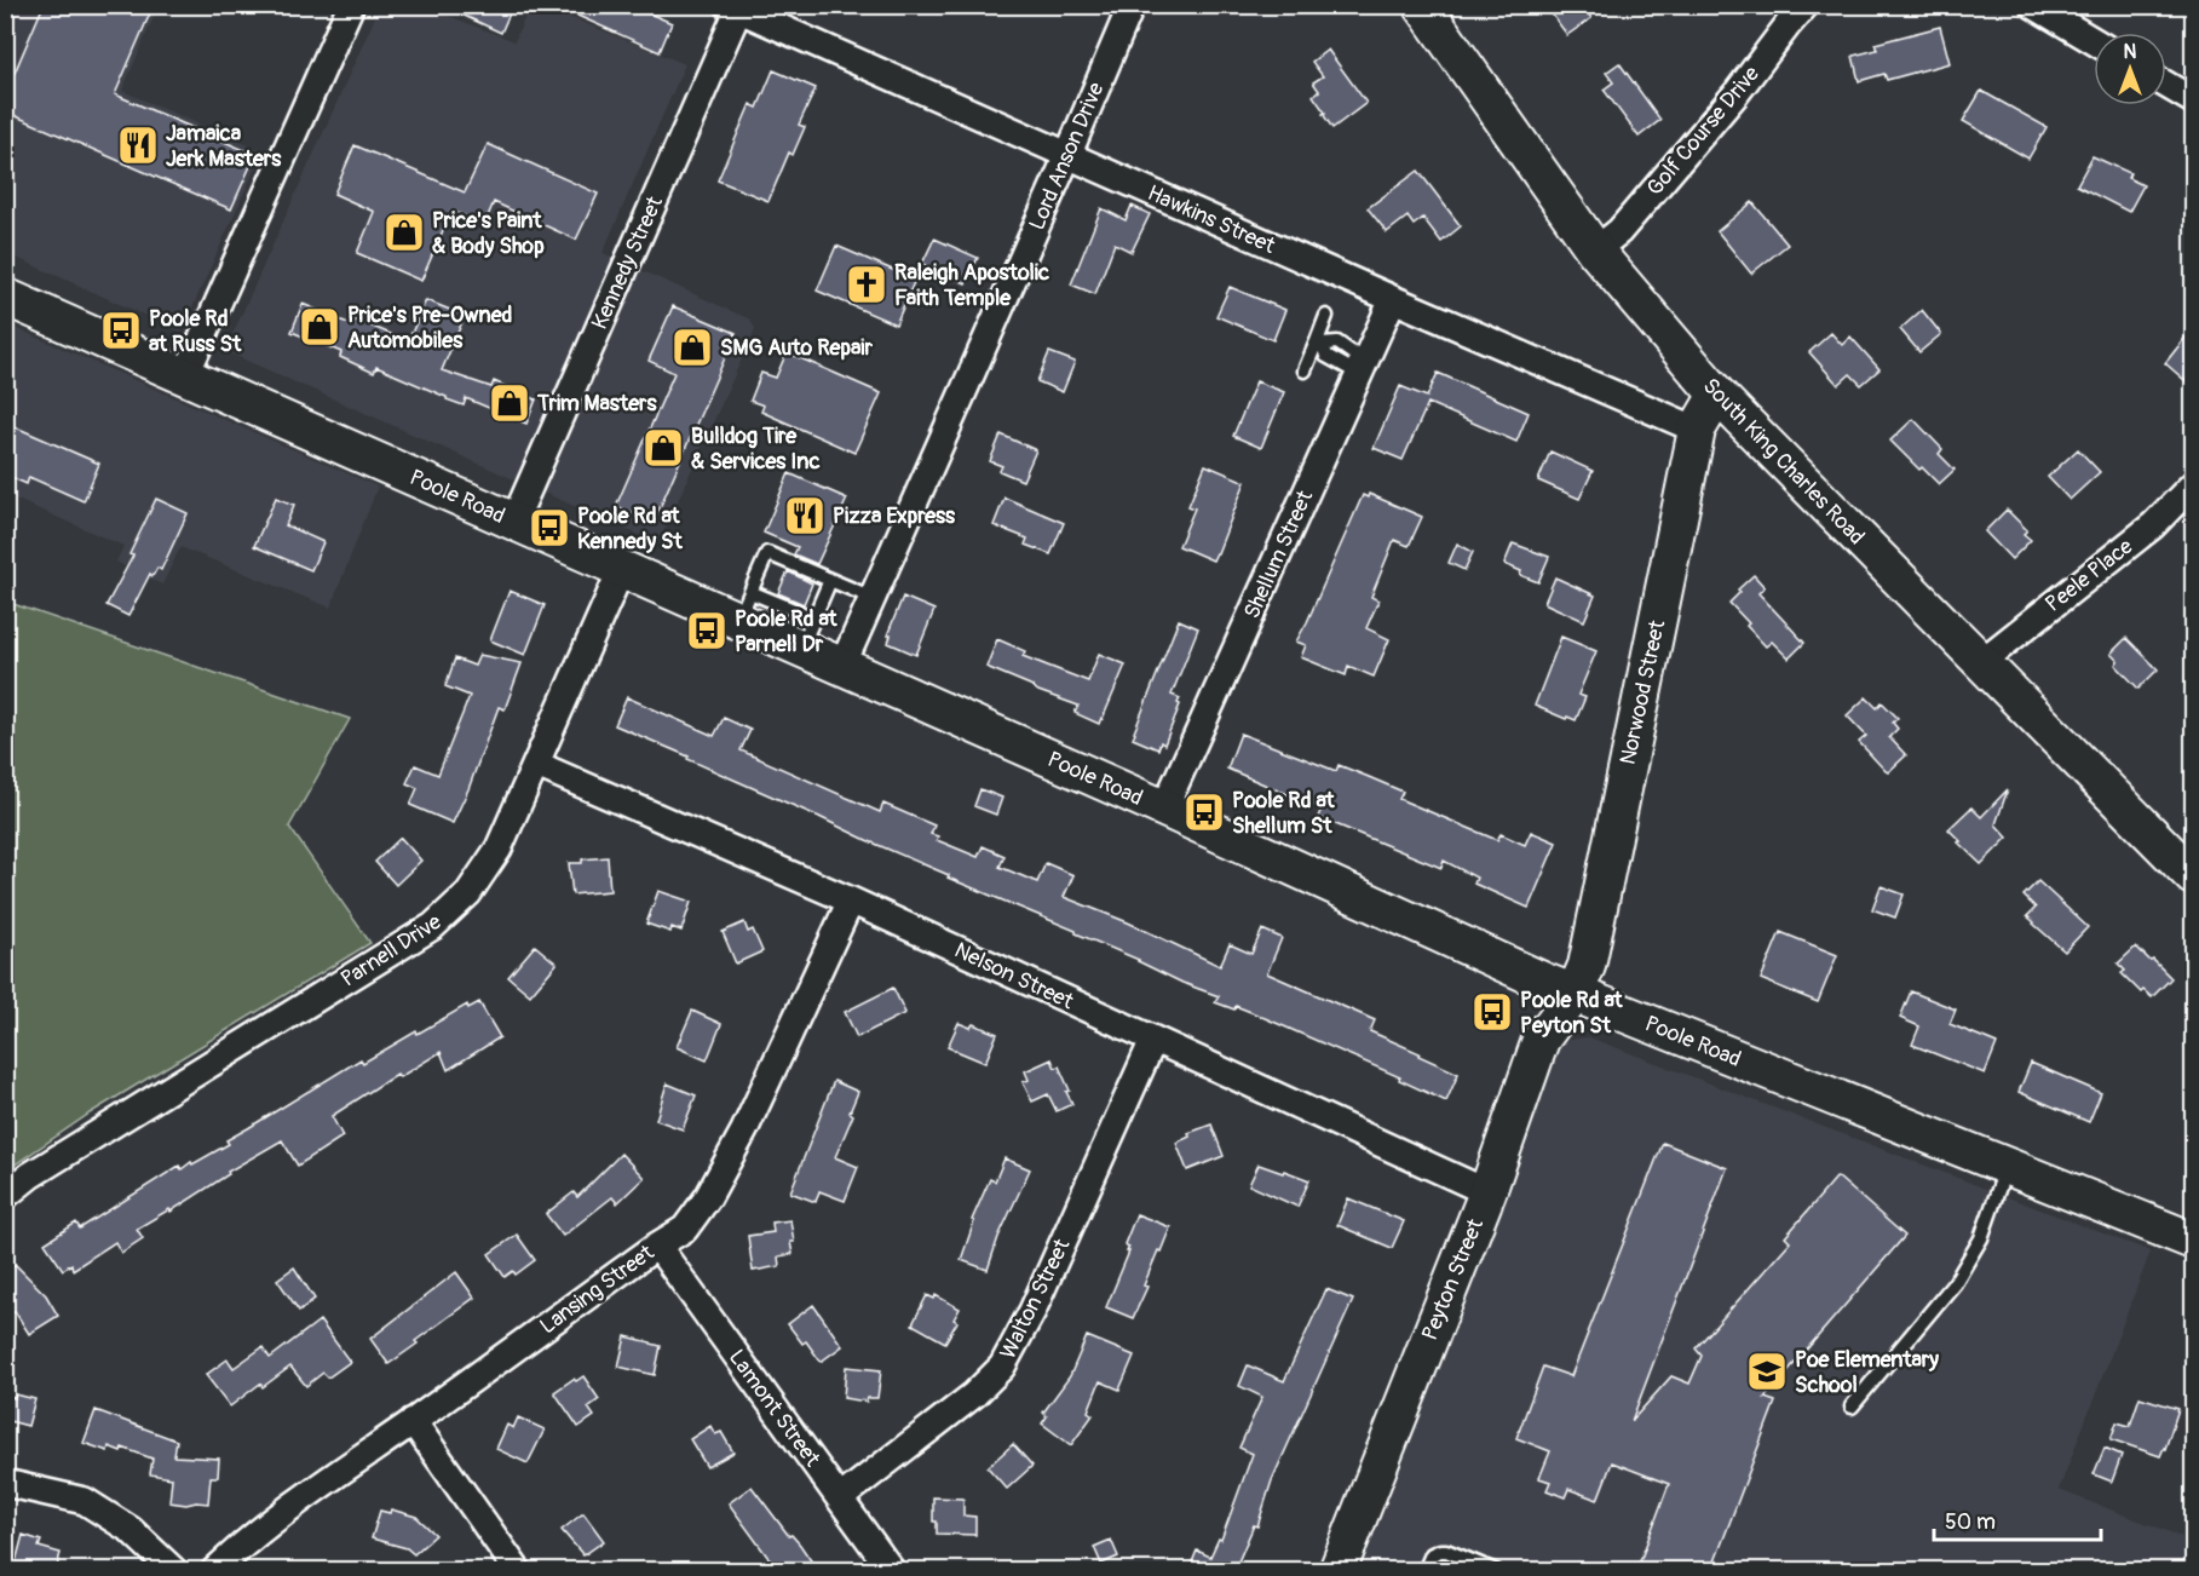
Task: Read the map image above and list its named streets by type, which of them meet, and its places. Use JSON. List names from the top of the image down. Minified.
{"streets":{"street":["Golf Course Drive","Lord Anson Drive","Hawkins Street","Kennedy Street","South King Charles Road","Poole Road","Shellum Street","Peele Place","Norwood Street","Parnell Drive","Nelson Street","Peyton Street","Lansing Street","Walton Street","Lamont Street"]},"crossings":[["Golf Course Drive","South King Charles Road"],["Lord Anson Drive","Hawkins Street"],["Lord Anson Drive","Poole Road"],["Hawkins Street","Kennedy Street"],["Hawkins Street","Shellum Street"],["Hawkins Street","Norwood Street"],["Kennedy Street","Poole Road"],["South King Charles Road","Peele Place"],["South King Charles Road","Norwood Street"],["Poole Road","Shellum Street"],["Poole Road","Norwood Street"],["Poole Road","Parnell Drive"],["Poole Road","Peyton Street"],["Norwood Street","Peyton Street"],["Parnell Drive","Nelson Street"],["Nelson Street","Peyton Street"],["Nelson Street","Lansing Street"],["Nelson Street","Walton Street"],["Lansing Street","Lamont Street"],["Walton Street","Lamont Street"]],"places":{"restaurant":["Jamaica Jerk Masters","Pizza Express"],"shop":["Price's Paint & Body Shop","Price's Pre-Owned Automobiles","SMG Auto Repair","Trim Masters","Bulldog Tire & Services Inc"],"church":["Raleigh Apostolic Faith Temple"],"bus stop":["Poole Rd at Russ St","Poole Rd at Kennedy St","Poole Rd at Parnell Dr","Poole Rd at Shellum St","Poole Rd at Peyton St"],"school or university":["Poe Elementary School"]},"scale_bar":"50 m","north":"top"}
